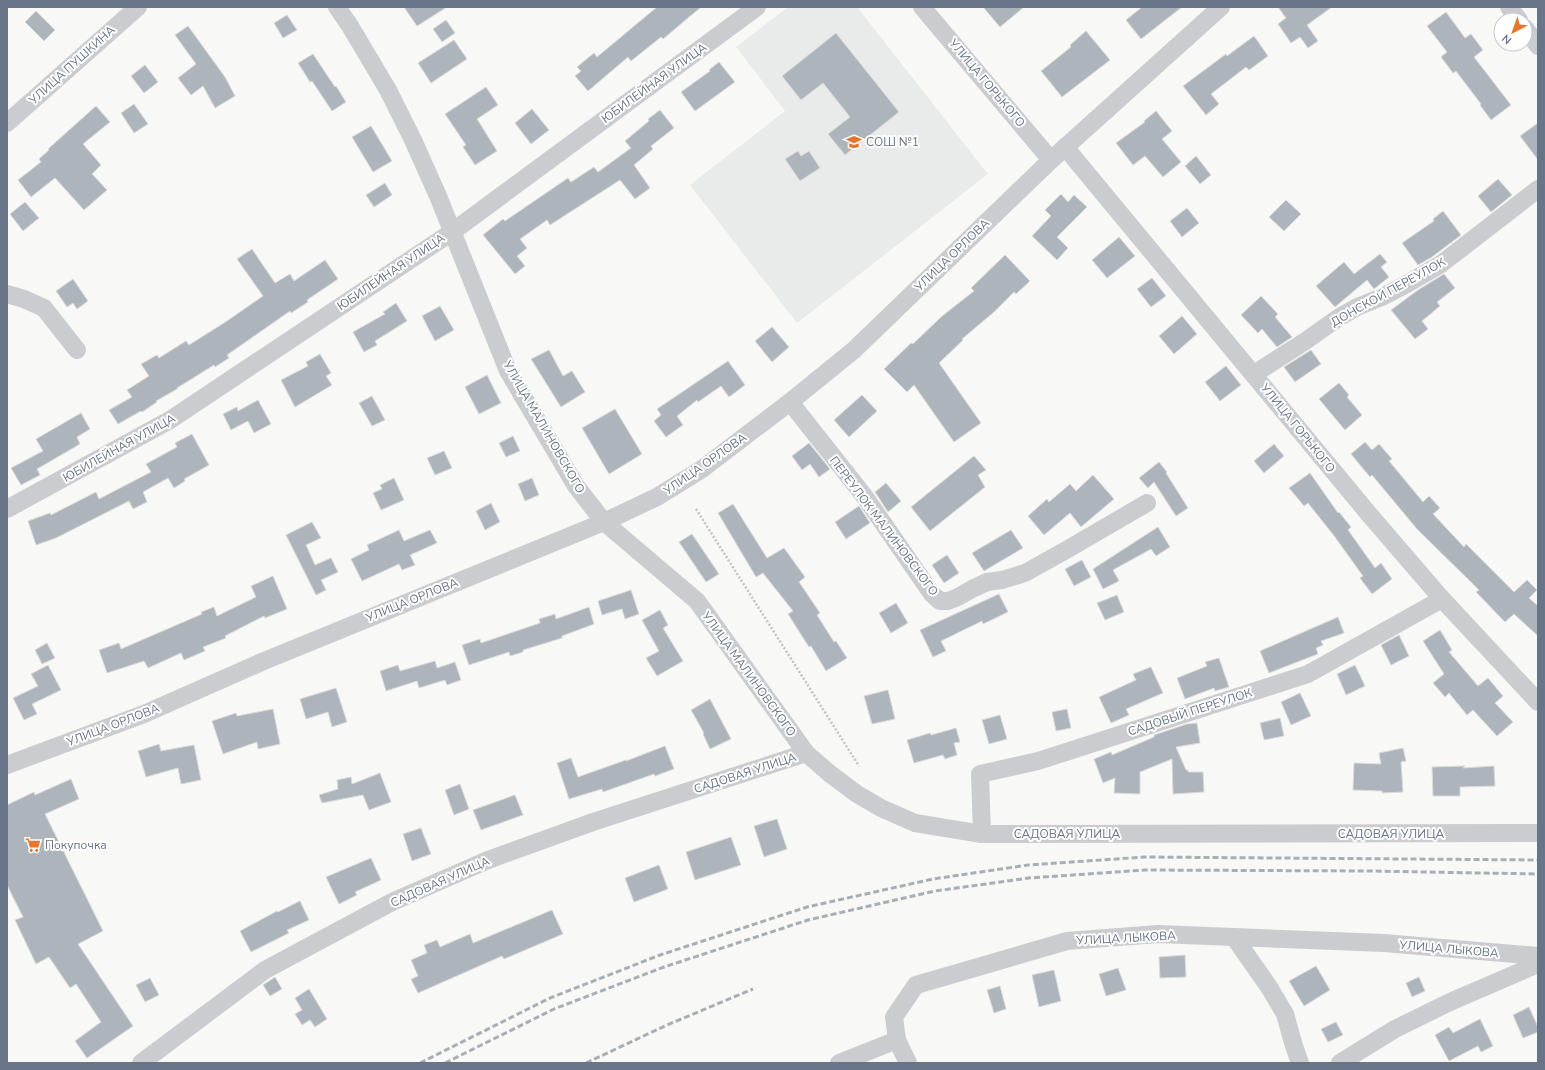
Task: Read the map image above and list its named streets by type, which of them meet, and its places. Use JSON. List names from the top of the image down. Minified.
{"streets":{"street":["УЛИЦА ПУШКИНА","ЮБИЛЕЙНАЯ УЛИЦА","УЛИЦА ГОРЬКОГО","УЛИЦА ОРЛОВА","ДОНСКОЙ ПЕРЕУЛОК","УЛИЦА МАЛИНОВСКОГО","ПЕРЕУЛОК МАЛИНОВСКОГО","САДОВЫЙ ПЕРЕУЛОК","САДОВАЯ УЛИЦА","УЛИЦА ЛЫКОВА"]},"crossings":[["ЮБИЛЕЙНАЯ УЛИЦА","УЛИЦА МАЛИНОВСКОГО"],["УЛИЦА ГОРЬКОГО","УЛИЦА ОРЛОВА"],["УЛИЦА ГОРЬКОГО","ДОНСКОЙ ПЕРЕУЛОК"],["УЛИЦА ГОРЬКОГО","САДОВЫЙ ПЕРЕУЛОК"],["УЛИЦА ОРЛОВА","УЛИЦА МАЛИНОВСКОГО"],["УЛИЦА ОРЛОВА","ПЕРЕУЛОК МАЛИНОВСКОГО"],["УЛИЦА МАЛИНОВСКОГО","САДОВАЯ УЛИЦА"],["САДОВЫЙ ПЕРЕУЛОК","САДОВАЯ УЛИЦА"]],"places":{"school or university":["СОШ №1"],"supermarket":["Покупочка"]},"north":"bottom left"}
